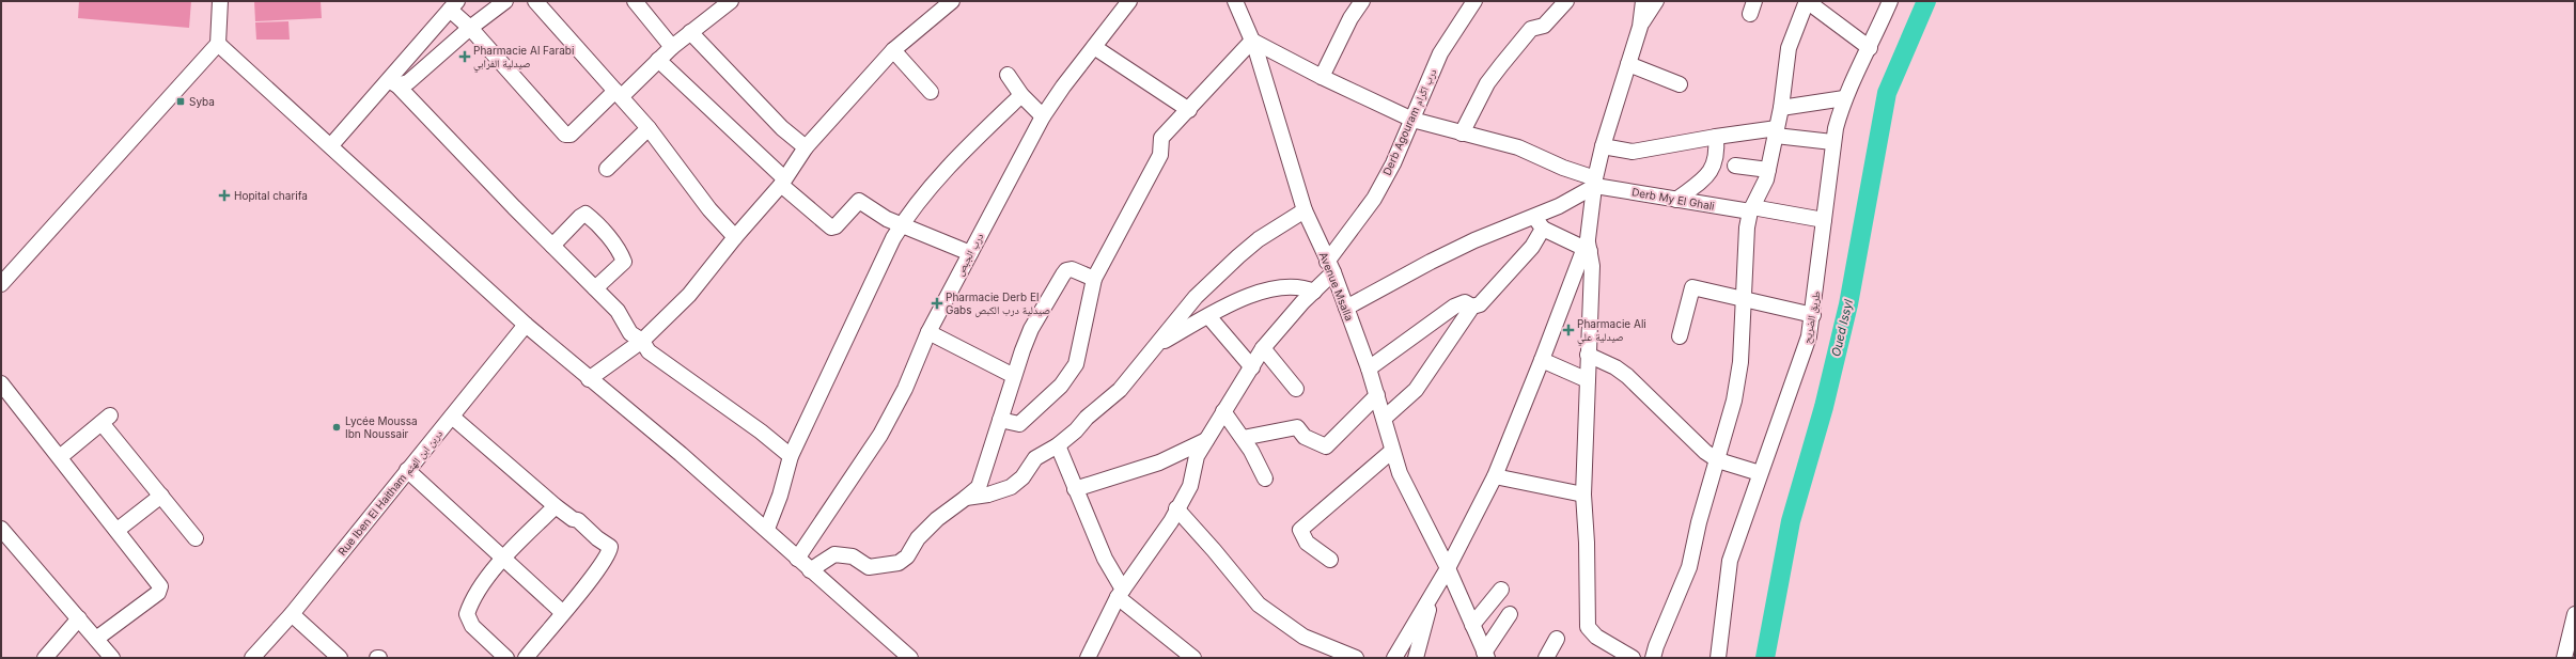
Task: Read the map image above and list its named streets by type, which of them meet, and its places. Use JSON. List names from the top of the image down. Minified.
{"streets":{"street":["Derb Agouram درب اڭرام","Derb My El Ghali","درب الجبص","Avenue Msalla","طريق الضريح","Rue Iben El Haitham دربن ابن الهثم"]},"crossings":[["Derb Agouram درب اڭرام","Derb My El Ghali"],["Derb Agouram درب اڭرام","Avenue Msalla"],["Derb My El Ghali","Avenue Msalla"],["Derb My El Ghali","طريق الضريح"]],"water":["Oued Issyl"],"places":{"health":["Pharmacie Al Farabi صيدلية الفرابي","Hopital charifa","Pharmacie Derb El Gabs صيدلية درب الكبص","Pharmacie Ali صيدلية علي"],"transit":["Syba"],"other":["Lycée Moussa Ibn Noussair"]}}
